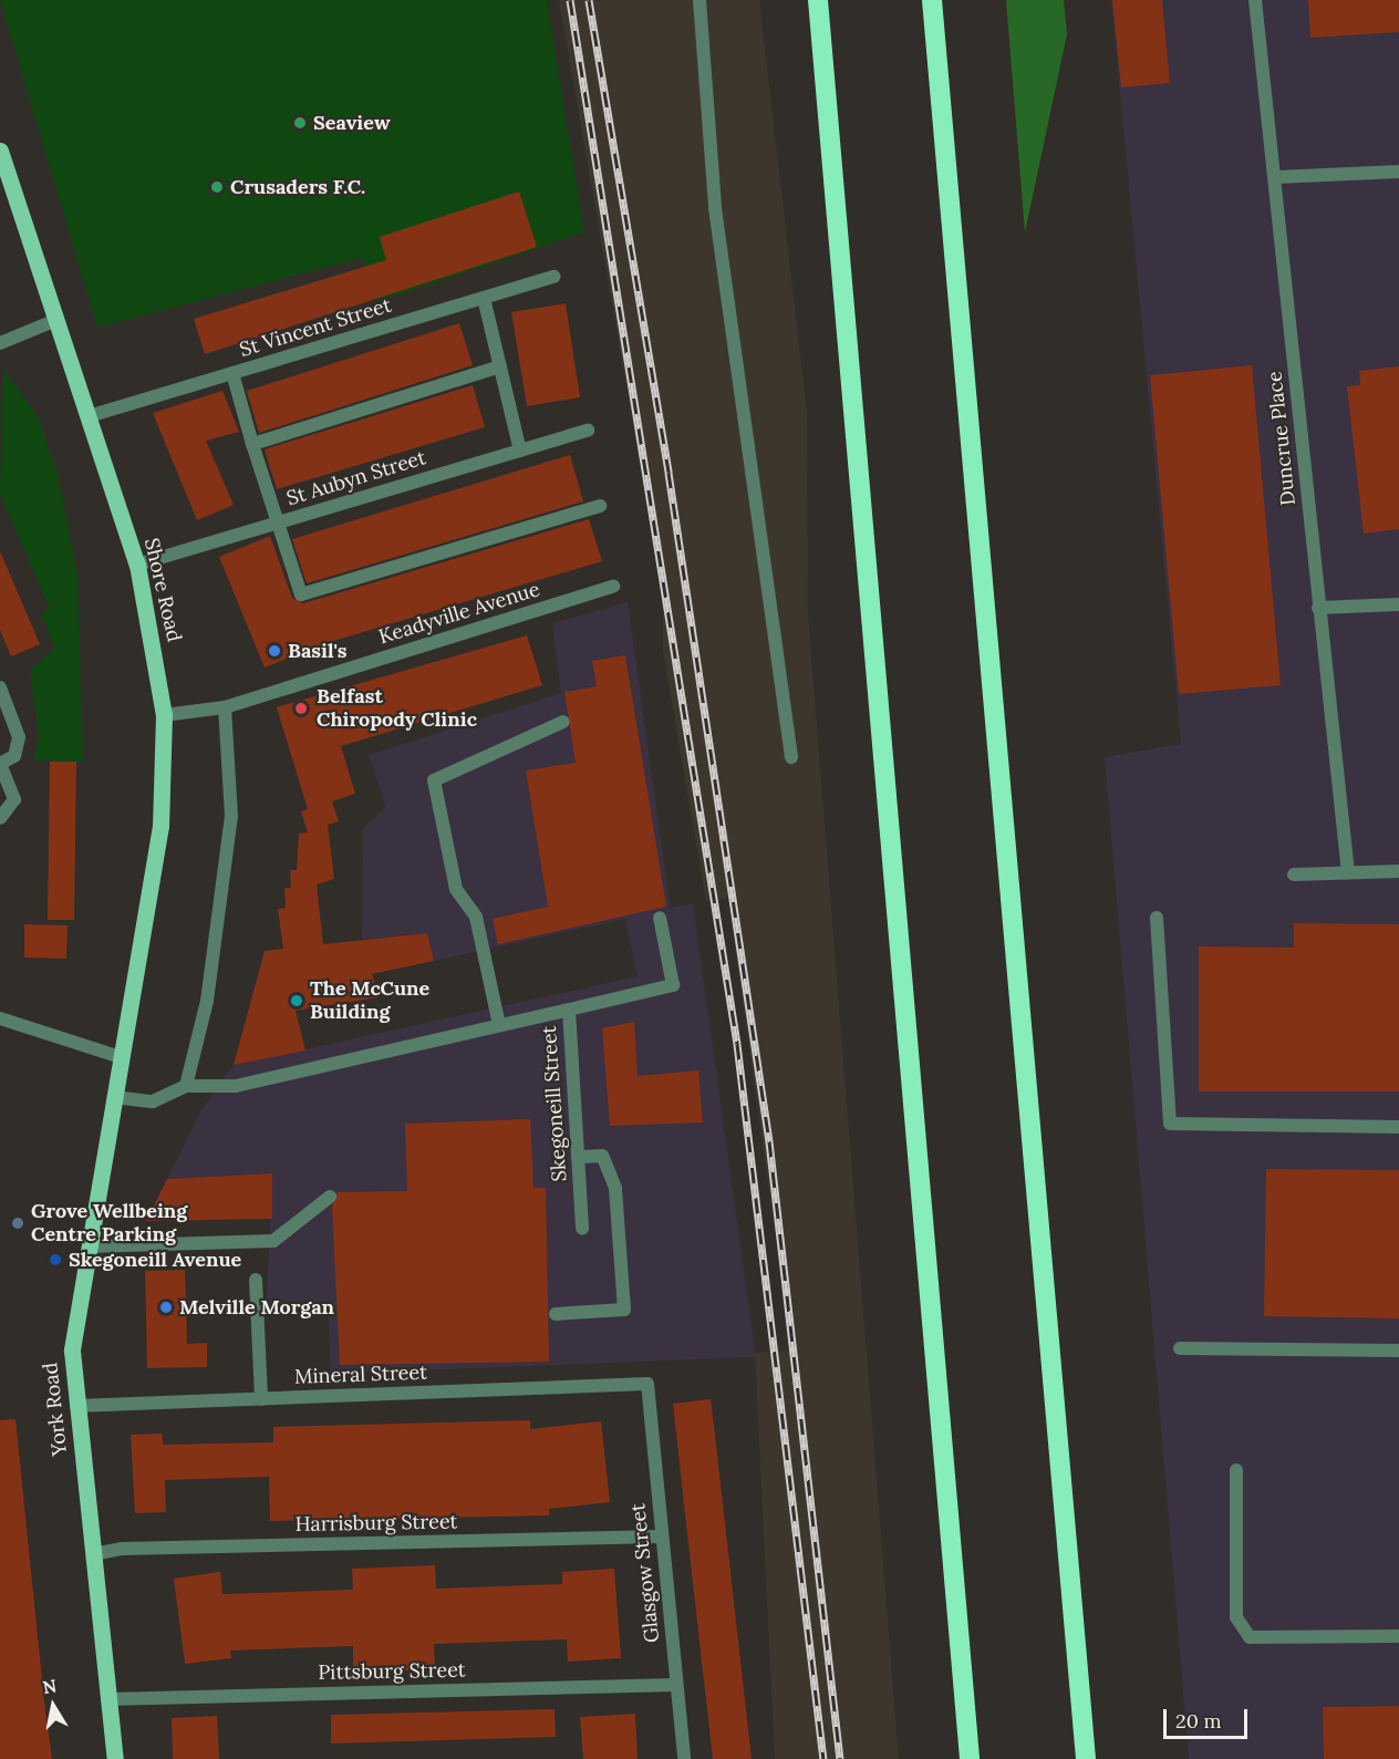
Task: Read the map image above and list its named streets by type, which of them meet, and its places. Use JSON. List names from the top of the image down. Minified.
{"streets":{"main road":["Shore Road","York Road"],"street":["St Vincent Street","Duncrue Place","St Aubyn Street","Keadyville Avenue","Skegoneill Street","Mineral Street","Harrisburg Street","Glasgow Street","Pittsburg Street"]},"crossings":[["St Vincent Street","Shore Road"],["St Aubyn Street","Shore Road"],["Shore Road","Keadyville Avenue"],["Shore Road","York Road"],["Mineral Street","York Road"],["Mineral Street","Glasgow Street"],["York Road","Harrisburg Street"],["York Road","Pittsburg Street"],["Harrisburg Street","Glasgow Street"],["Glasgow Street","Pittsburg Street"]],"places":["Seaview","Crusaders F.C.","Basil's","Belfast Chiropody Clinic","The McCune Building","Grove Wellbeing Centre Parking","Skegoneill Avenue","Melville Morgan"],"scale_bar":"20 m","north":"top"}
